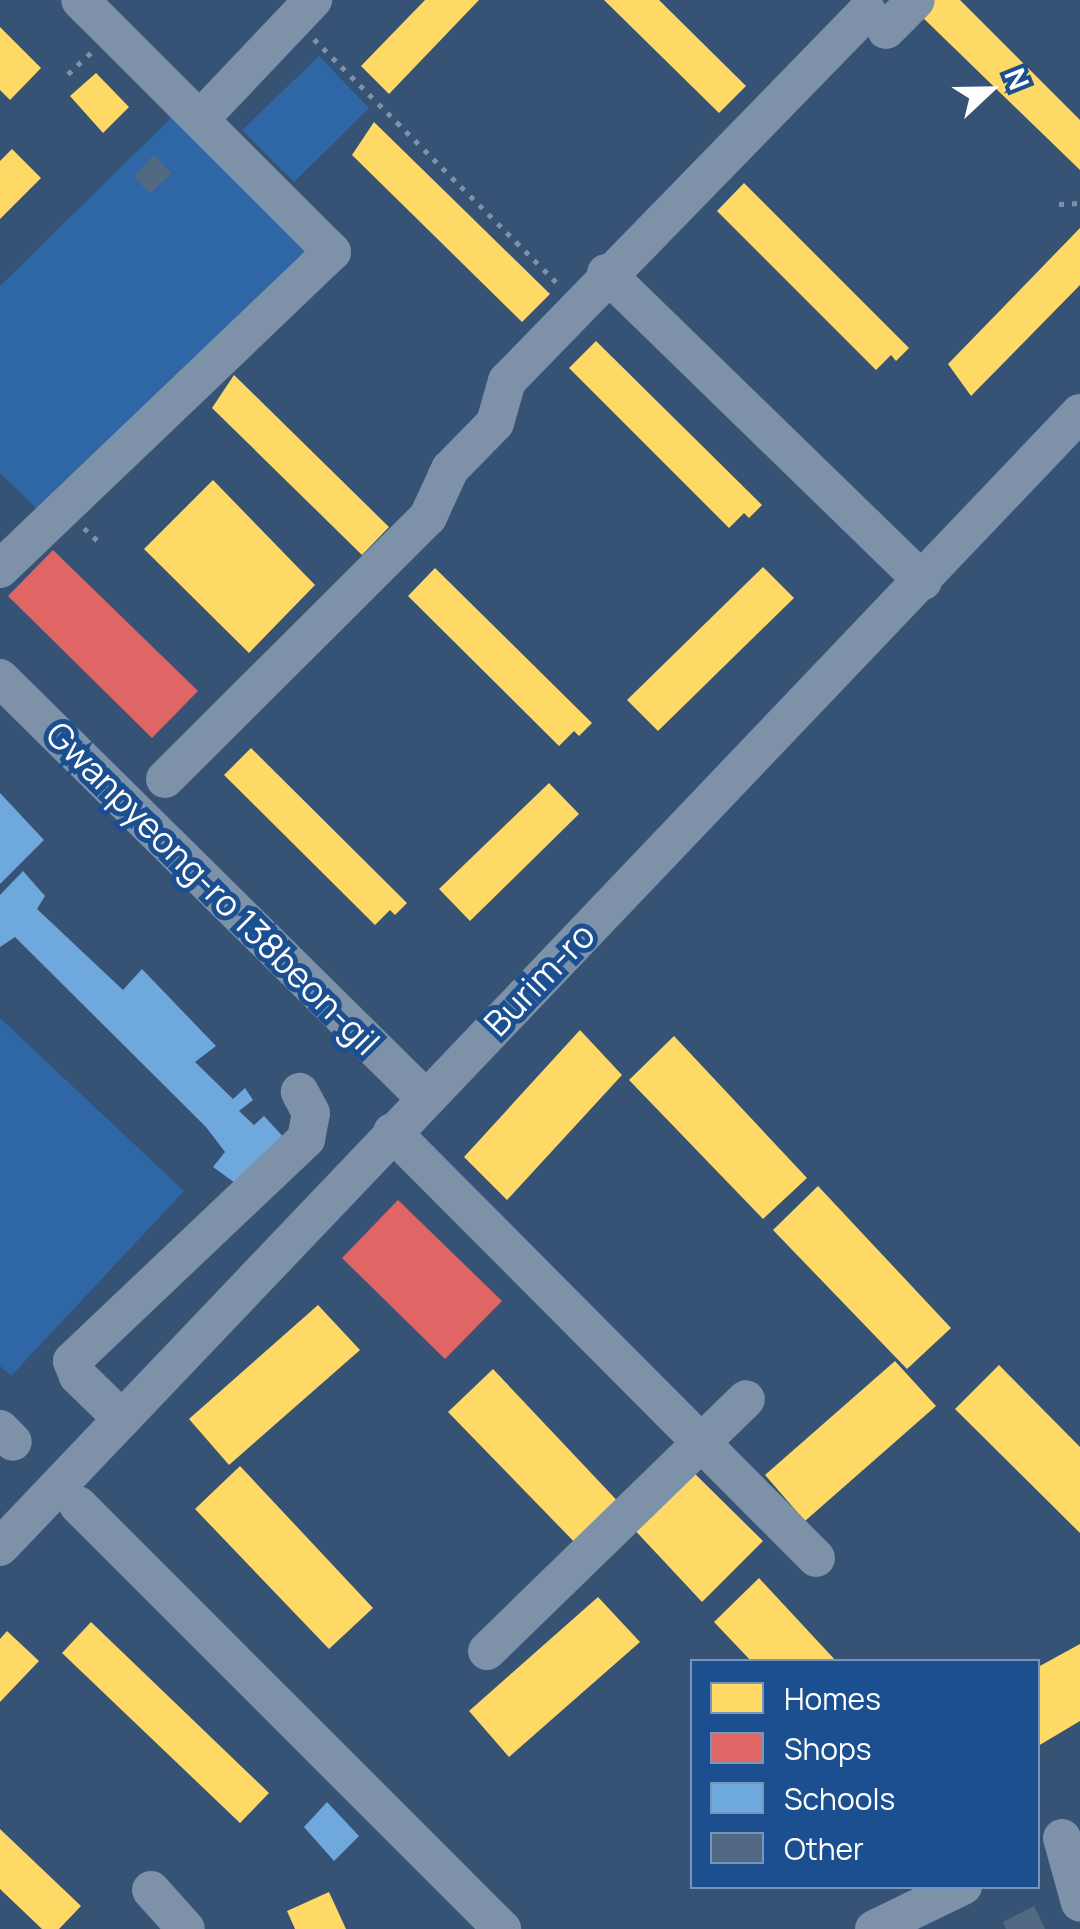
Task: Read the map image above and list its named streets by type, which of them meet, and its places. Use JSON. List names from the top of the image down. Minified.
{"streets":{"street":["Gwanpyeong-ro 138beon-gil","Burim-ro"]},"crossings":[["Gwanpyeong-ro 138beon-gil","Burim-ro"]],"legend":["Homes","Shops","Schools","Other"],"north":"right"}
